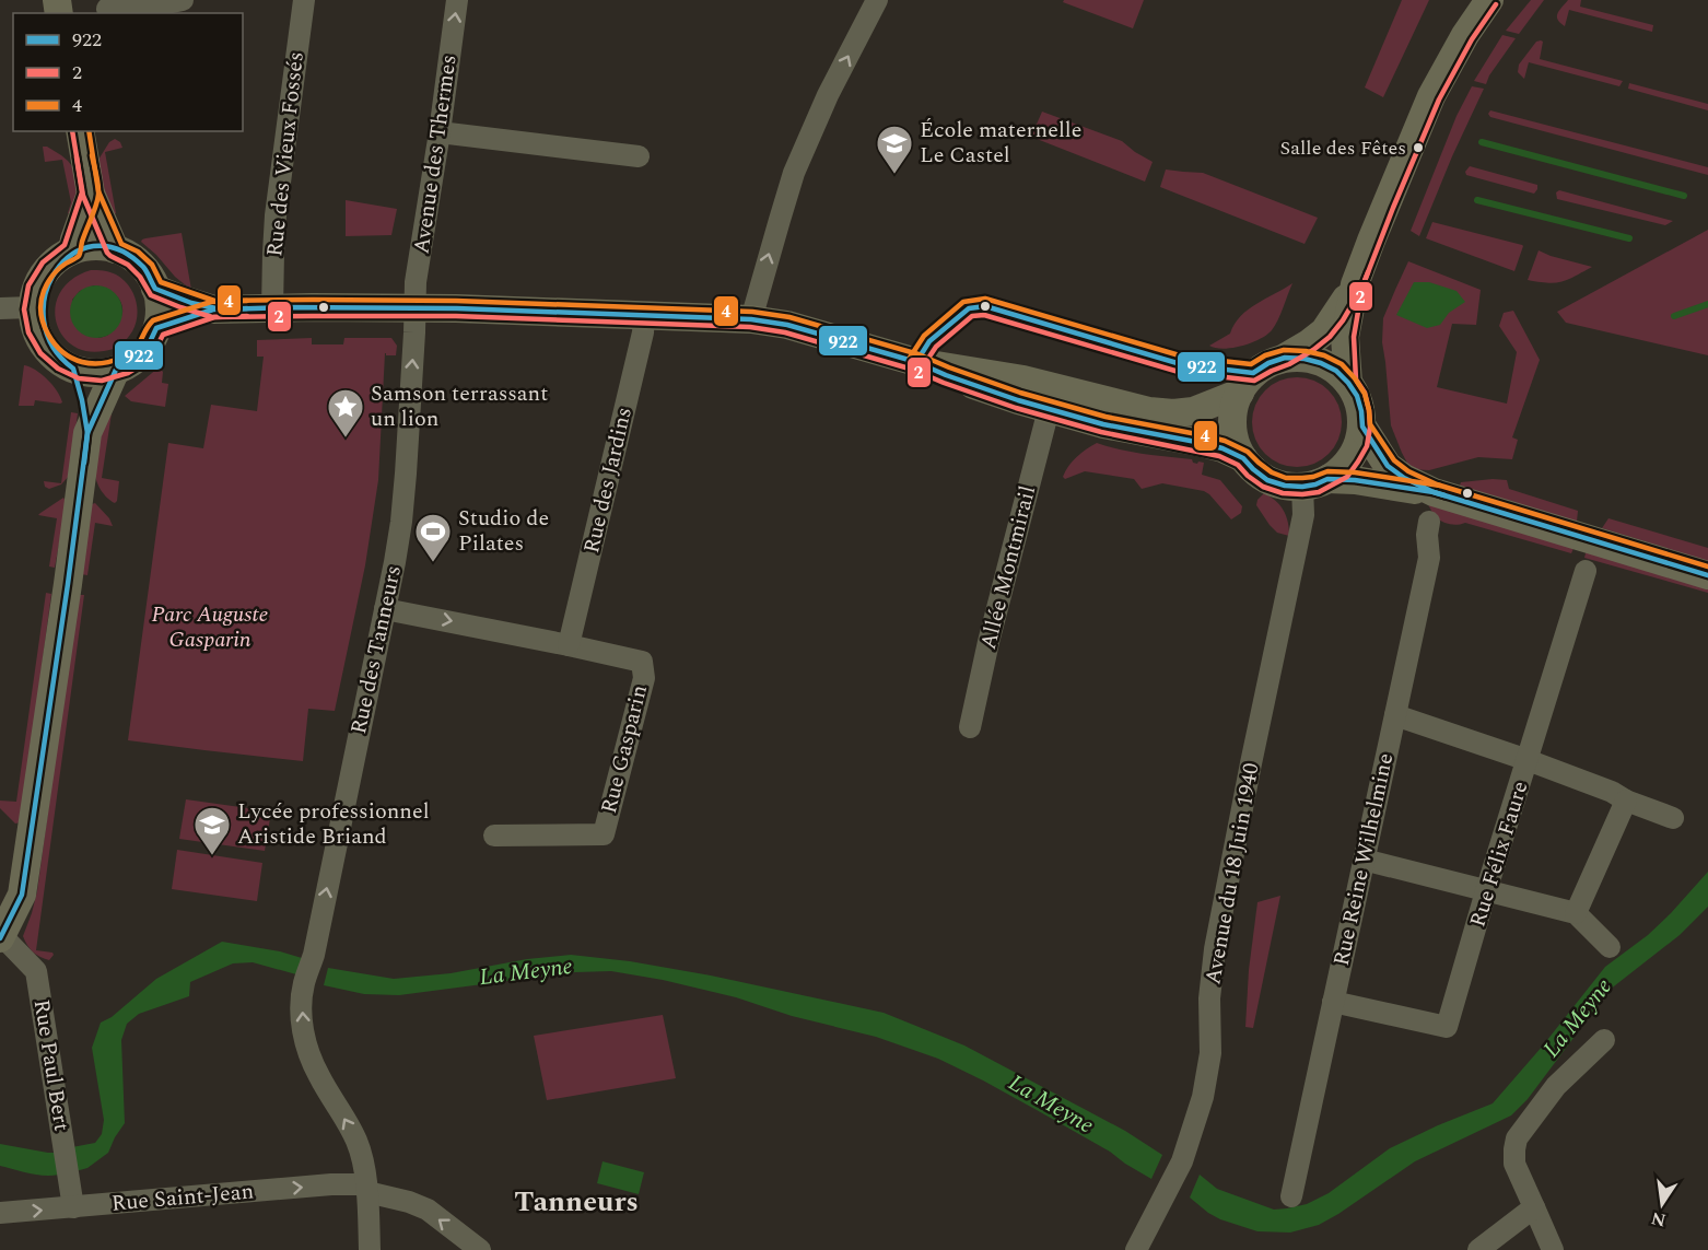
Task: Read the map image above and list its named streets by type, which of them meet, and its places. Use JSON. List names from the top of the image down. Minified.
{"streets":{"street":["Rue des Vieux Fossés","Avenue des Thermes","Rue des Jardins","Allée Montmirail","Rue des Tanneurs","Rue Gasparin","Rue Félix Faure","Rue Reine Wilhelmine","Avenue du 18 Juin 1940","Rue Paul Bert","Rue Saint-Jean"]},"crossings":[["Avenue des Thermes","Rue des Tanneurs"],["Rue des Jardins","Rue Gasparin"],["Rue des Tanneurs","Rue Gasparin"],["Rue des Tanneurs","Rue Saint-Jean"],["Rue Félix Faure","Rue Reine Wilhelmine"],["Rue Paul Bert","Rue Saint-Jean"]],"one_way":["Avenue des Thermes","Rue des Tanneurs"],"districts":["Tanneurs"],"water":["La Meyne"],"parks":["Parc Auguste Gasparin"],"places":{"other":["Salle des Fêtes"],"school or university":["École maternelle Le Castel","Lycée professionnel Aristide Briand"],"place":["Samson terrassant un lion"],"sports":["Studio de Pilates"]},"lines":["transit line 2","transit line 4","transit line 922"],"legend":["922","2","4"],"north":"bottom"}
